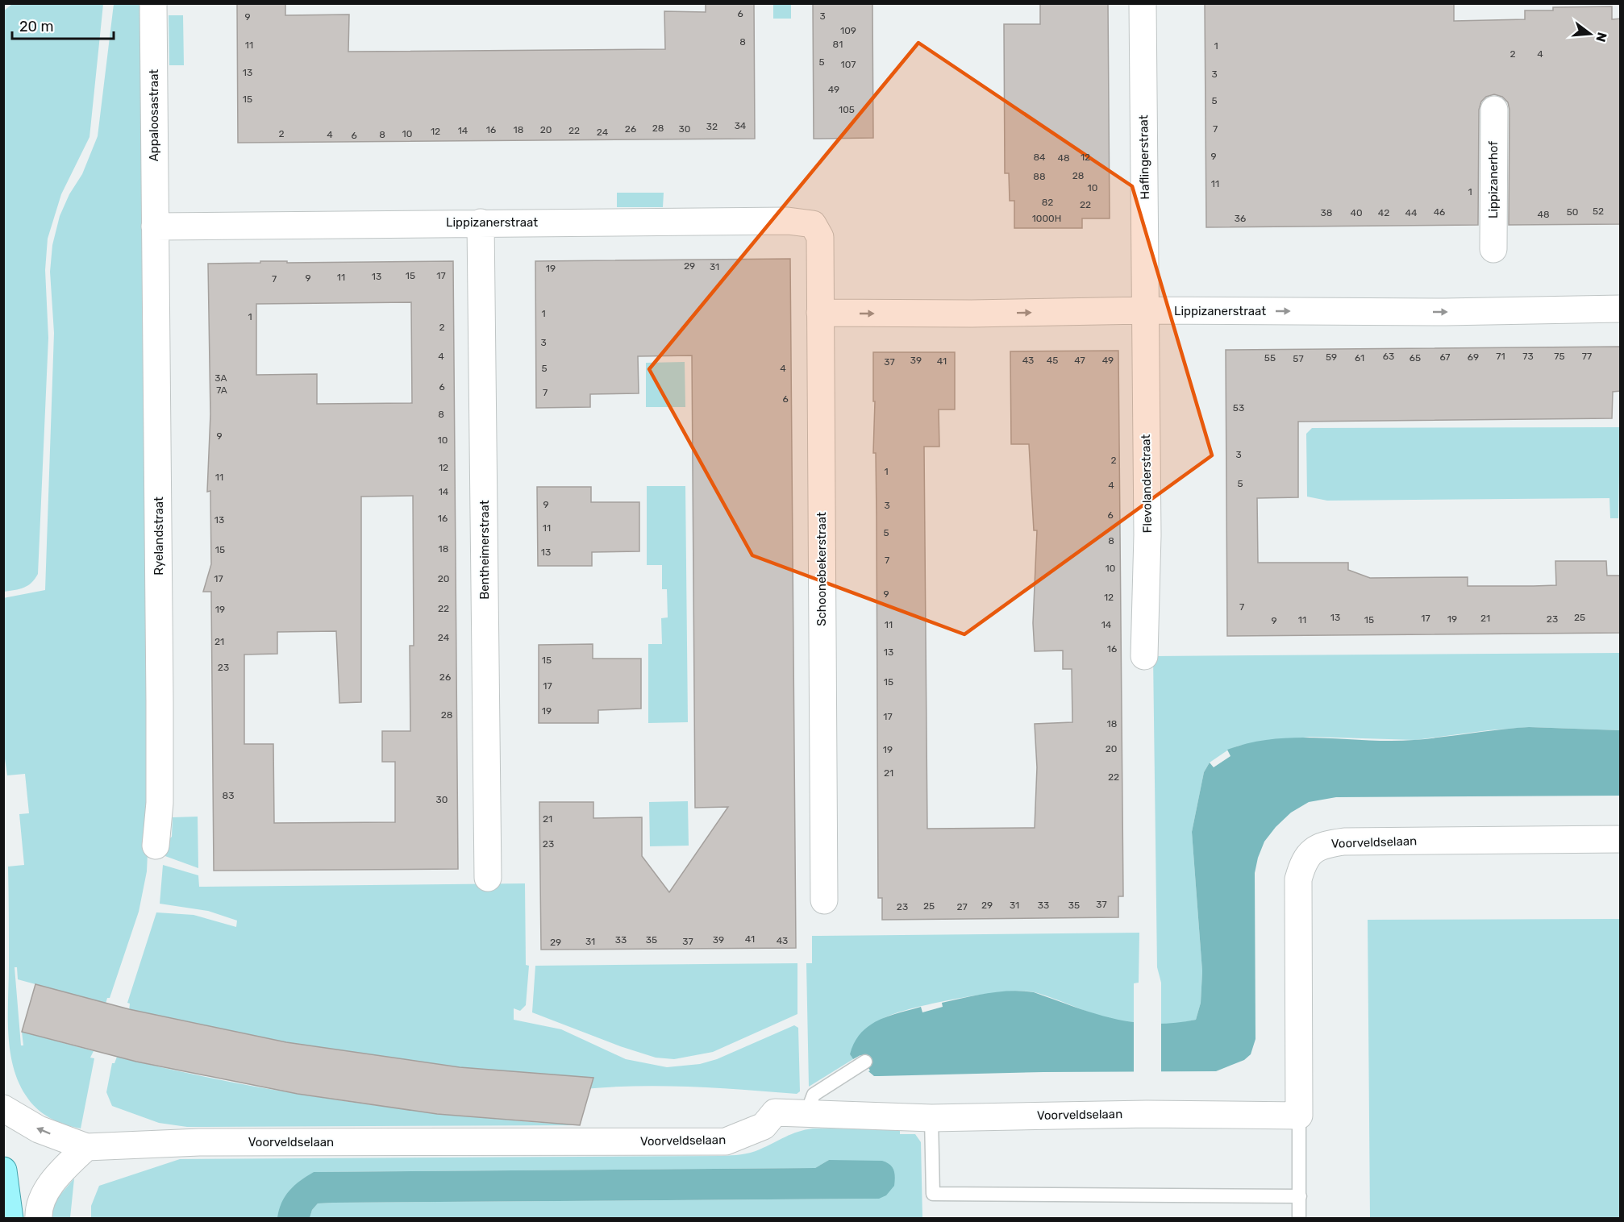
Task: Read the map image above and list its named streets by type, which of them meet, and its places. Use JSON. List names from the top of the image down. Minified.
{"streets":{"street":["Appaloosastraat","Haflingerstraat","Lippizanerhof","Lippizanerstraat","Flevolanderstraat","Ryelandstraat","Bentheimerstraat","Schoonebekerstraat","Voorveldselaan"]},"crossings":[["Appaloosastraat","Lippizanerstraat"],["Appaloosastraat","Ryelandstraat"],["Haflingerstraat","Lippizanerstraat"],["Haflingerstraat","Flevolanderstraat"],["Lippizanerstraat","Flevolanderstraat"],["Lippizanerstraat","Ryelandstraat"],["Lippizanerstraat","Bentheimerstraat"],["Lippizanerstraat","Schoonebekerstraat"]],"one_way":["Lippizanerstraat"],"house_numbers":["6","3","9","109","8","81","11","1","2","4","5","107","13","3","49","15","5","105","34","32","28","26","30","7","16","18","20","14","22","12","24","2","10","4","8","6","9","84","12","48","28","88","11","10","1","82","22","52","46","50","38","40","42","44","48","1000H","36","29","31","19","15","17","13","11","9","7","1","1","2","3","4","63","71","73","75","77","59","67","69","55","61","65","57","39","43","45","47","49","41","37","5","4","3A","6","7A","7","6","53","8","9","10","3","2","12","1","11","5","4","14","9","3","6","16","13","11","5","8","18","15","13","7","10","17","20","9","12","7","22","19","13","25","17","21","19","23","11","15","9","11","14","24","21","16","13","15","23","26","15","17","19","28","17","18","20","19","21","22","83","30","21","23","37","29","31","33","35","25","23","27","41","33","35","39","43","31","37","29"],"scale_bar":"20 m","north":"right"}
